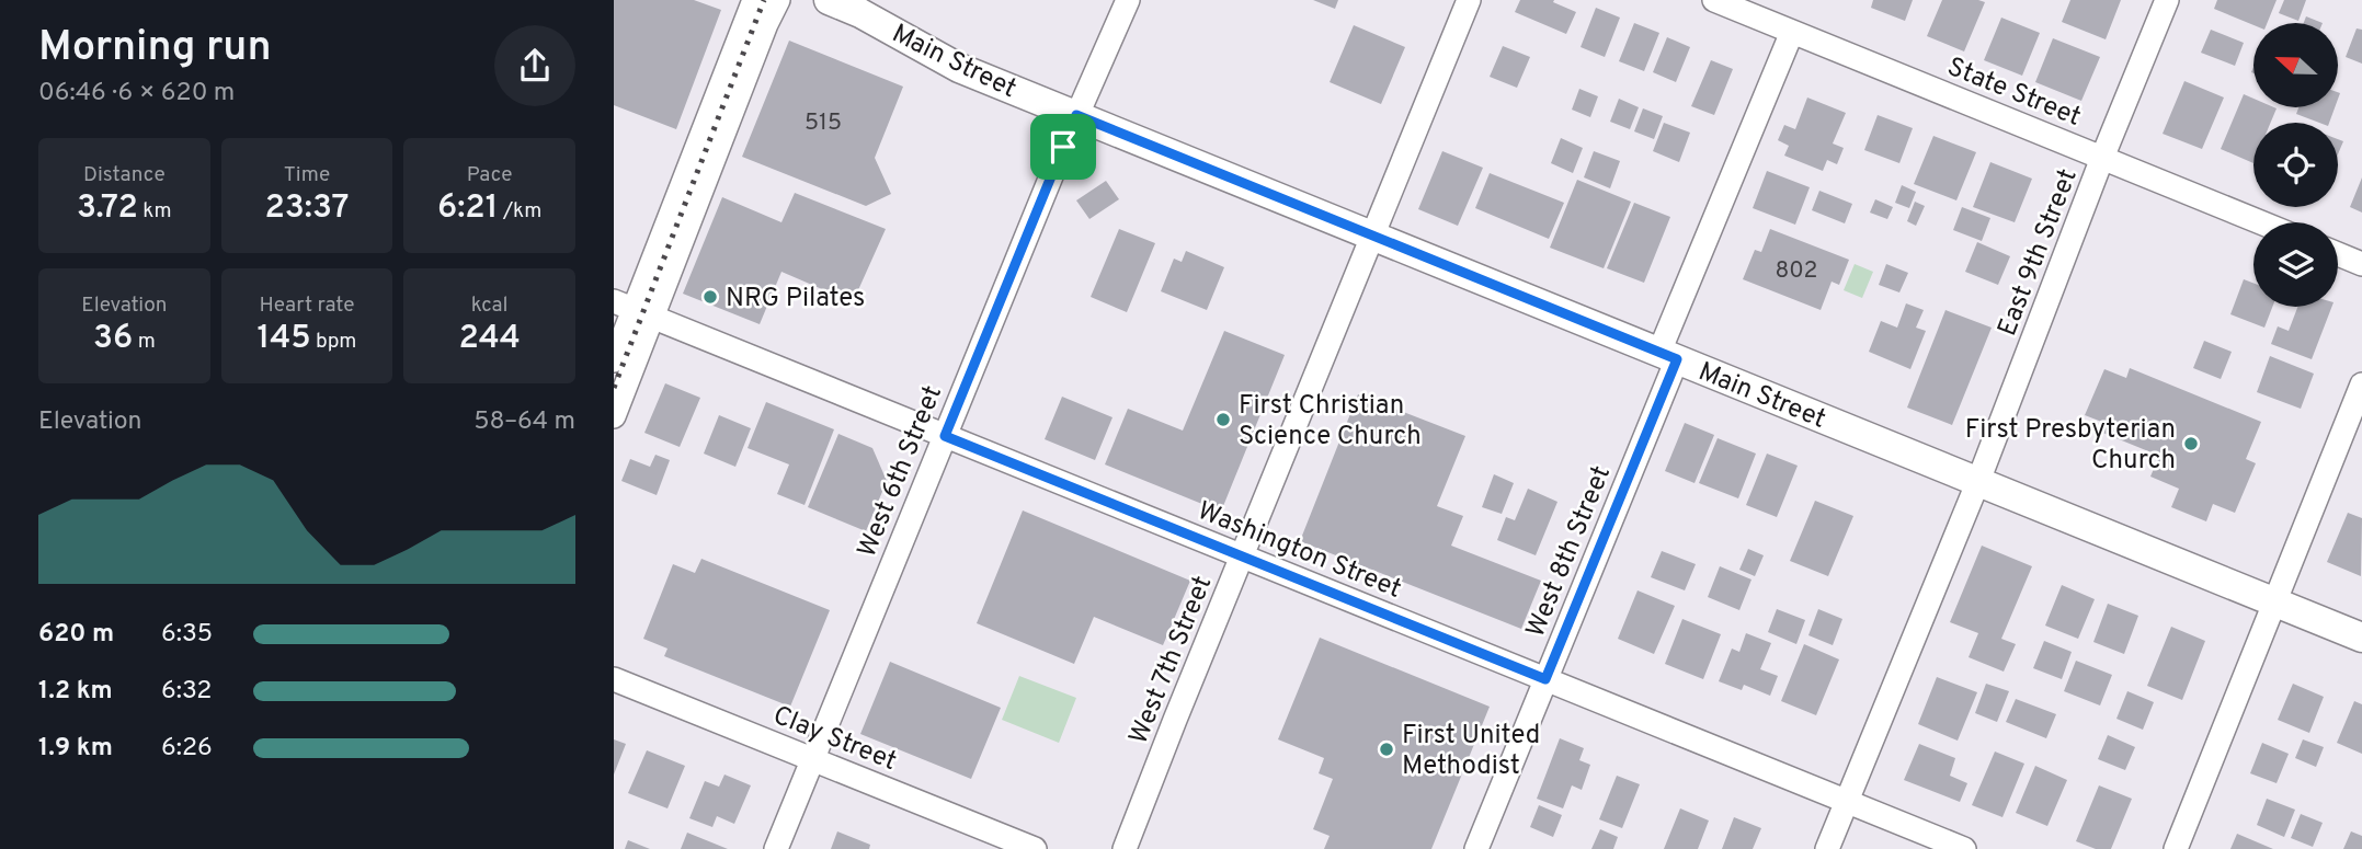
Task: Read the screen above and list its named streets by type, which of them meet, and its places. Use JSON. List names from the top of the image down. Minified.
{"streets":{"main road":["Main Street"],"street":["State Street","East 9th Street","West 6th Street","Washington Street","West 8th Street","West 7th Street","Clay Street"]},"crossings":[["Main Street","East 9th Street"],["Main Street","West 6th Street"],["Main Street","West 8th Street"],["Main Street","West 7th Street"],["State Street","East 9th Street"],["State Street","West 8th Street"],["East 9th Street","Washington Street"],["West 6th Street","Washington Street"],["West 6th Street","Clay Street"],["Washington Street","West 8th Street"],["Washington Street","West 7th Street"]],"places":["NRG Pilates","First Christian Science Church","First Presbyterian Church","First United Methodist"],"house_numbers":["515","802"],"north":"left","page":{"heading":["Morning run","06:46 · 6 × 620 m"],"stats":[["Distance","3.72 km"],["Time","23:37"],["Pace","6:21 /km"],["Elevation","36 m"],["Heart rate","145 bpm"],["kcal","244"]],"chart":["Elevation","58–64 m"],"list":[{"name":"620 m","note":"6:35"},{"name":"1.2 km","note":"6:32"},{"name":"1.9 km","note":"6:26"}]}}
